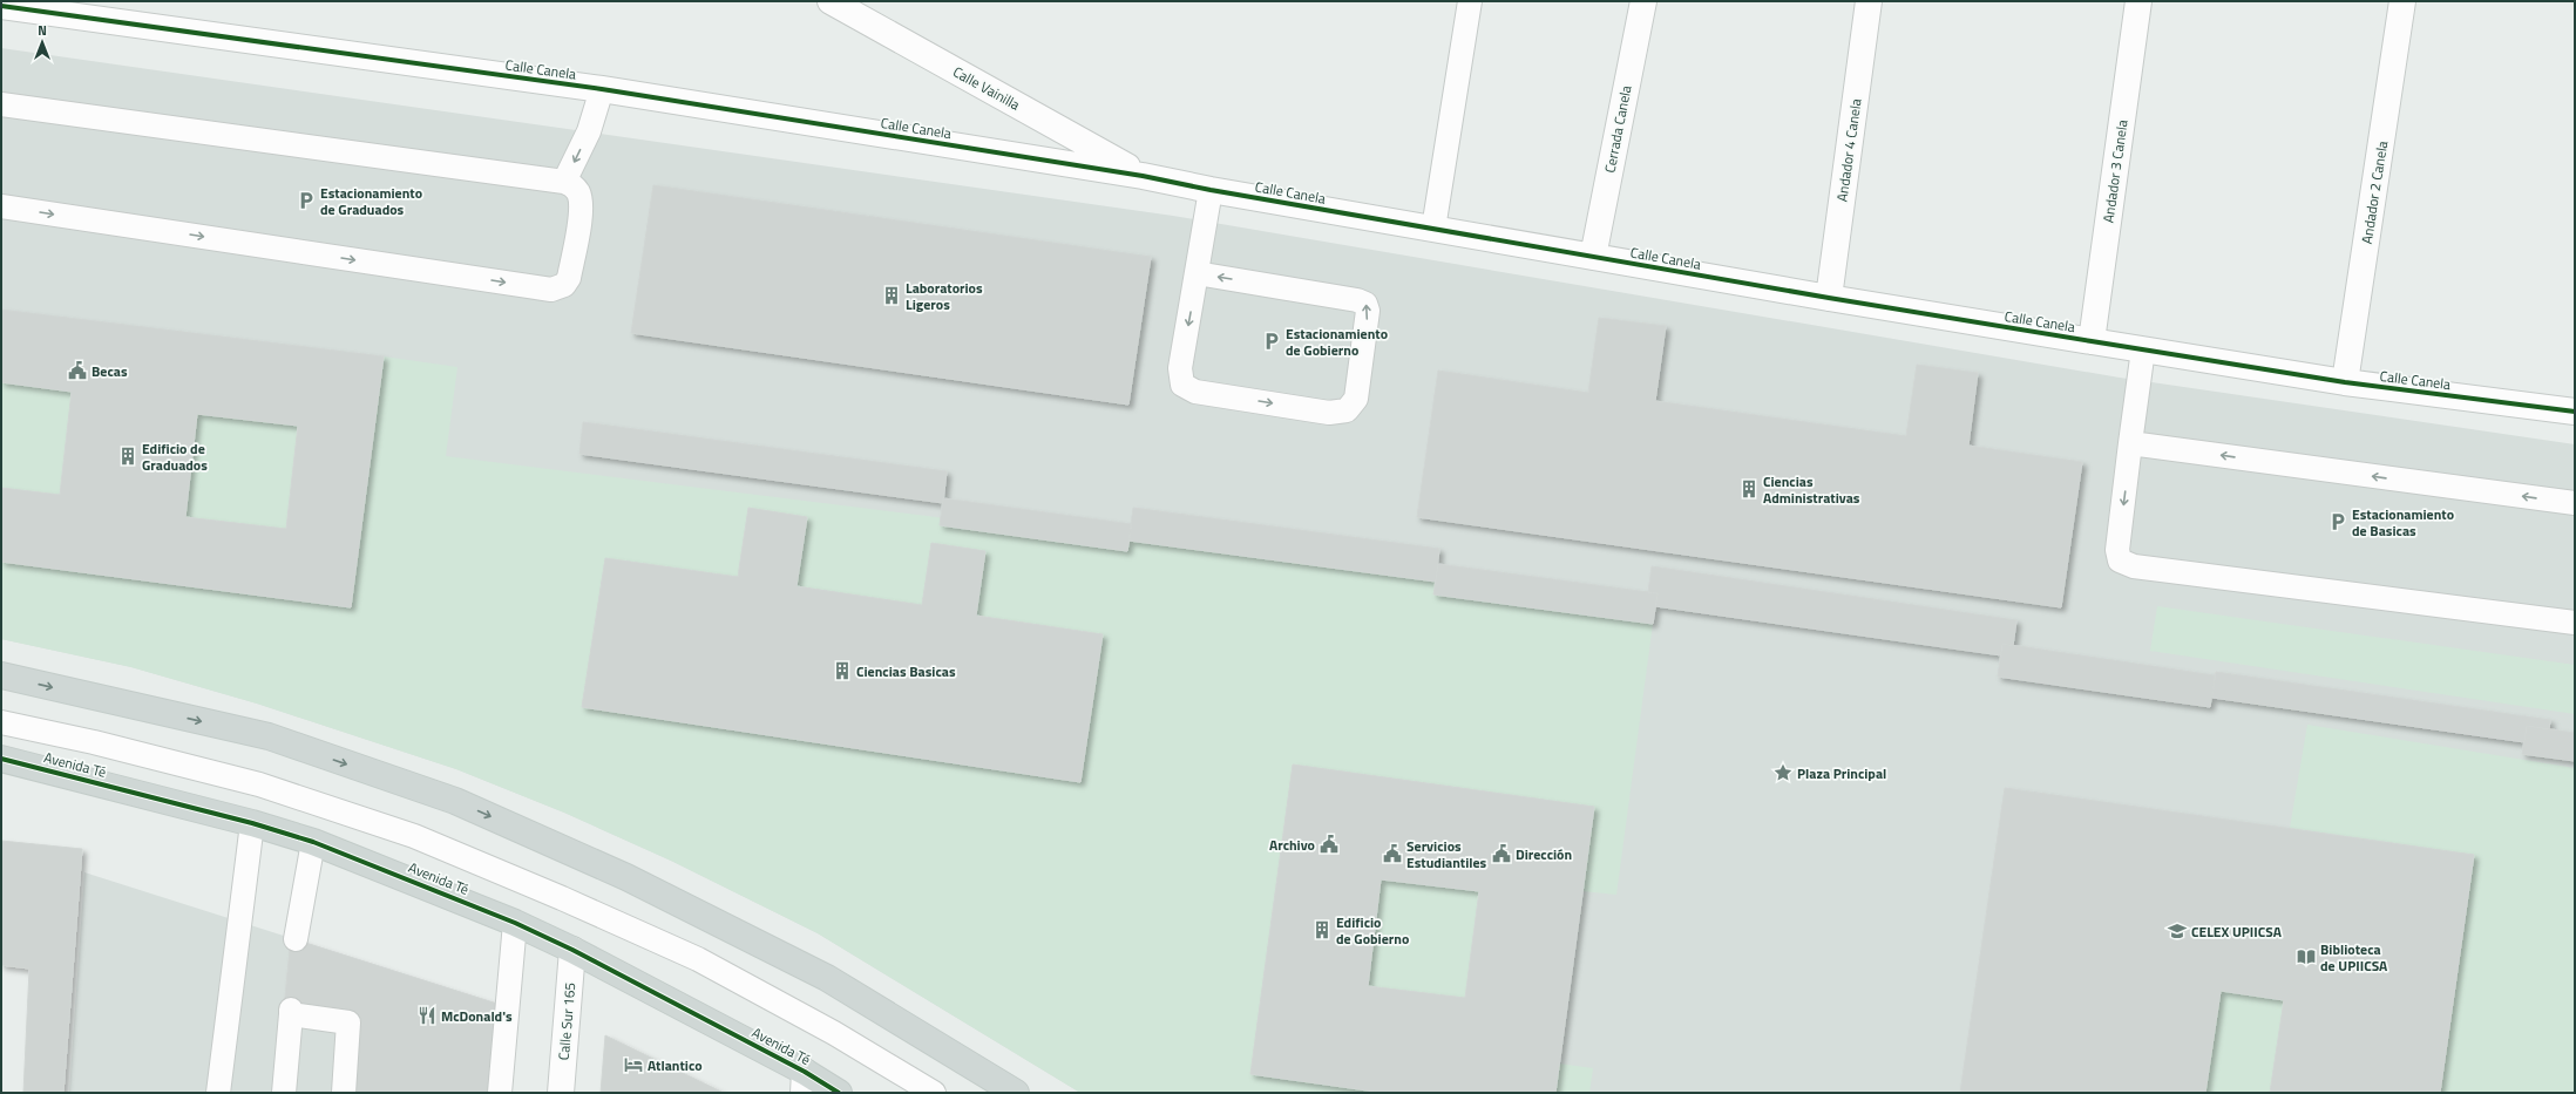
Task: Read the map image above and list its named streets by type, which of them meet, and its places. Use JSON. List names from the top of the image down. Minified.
{"streets":{"main road":["Avenida Té"],"street":["Calle Canela","Calle Vainilla","Cerrada Canela","Andador 4 Canela","Andador 3 Canela","Andador 2 Canela","Calle Sur 165"]},"crossings":[["Calle Canela","Calle Vainilla"],["Calle Canela","Cerrada Canela"],["Calle Canela","Andador 4 Canela"],["Calle Canela","Andador 3 Canela"],["Calle Canela","Andador 2 Canela"],["Avenida Té","Calle Sur 165"]],"places":{"parking":["Estacionamiento de Graduados","Estacionamiento de Gobierno","Estacionamiento de Basicas"],"building":["Laboratorios Ligeros","Edificio de Graduados","Ciencias Administrativas","Ciencias Basicas","Edificio de Gobierno"],"public building":["Becas","Archivo","Servicios Estudiantiles","Dirección"],"place":["Plaza Principal"],"school or university":["CELEX UPIICSA"],"library":["Biblioteca de UPIICSA"],"restaurant":["McDonald's"],"hotel":["Atlantico"]},"north":"top"}
